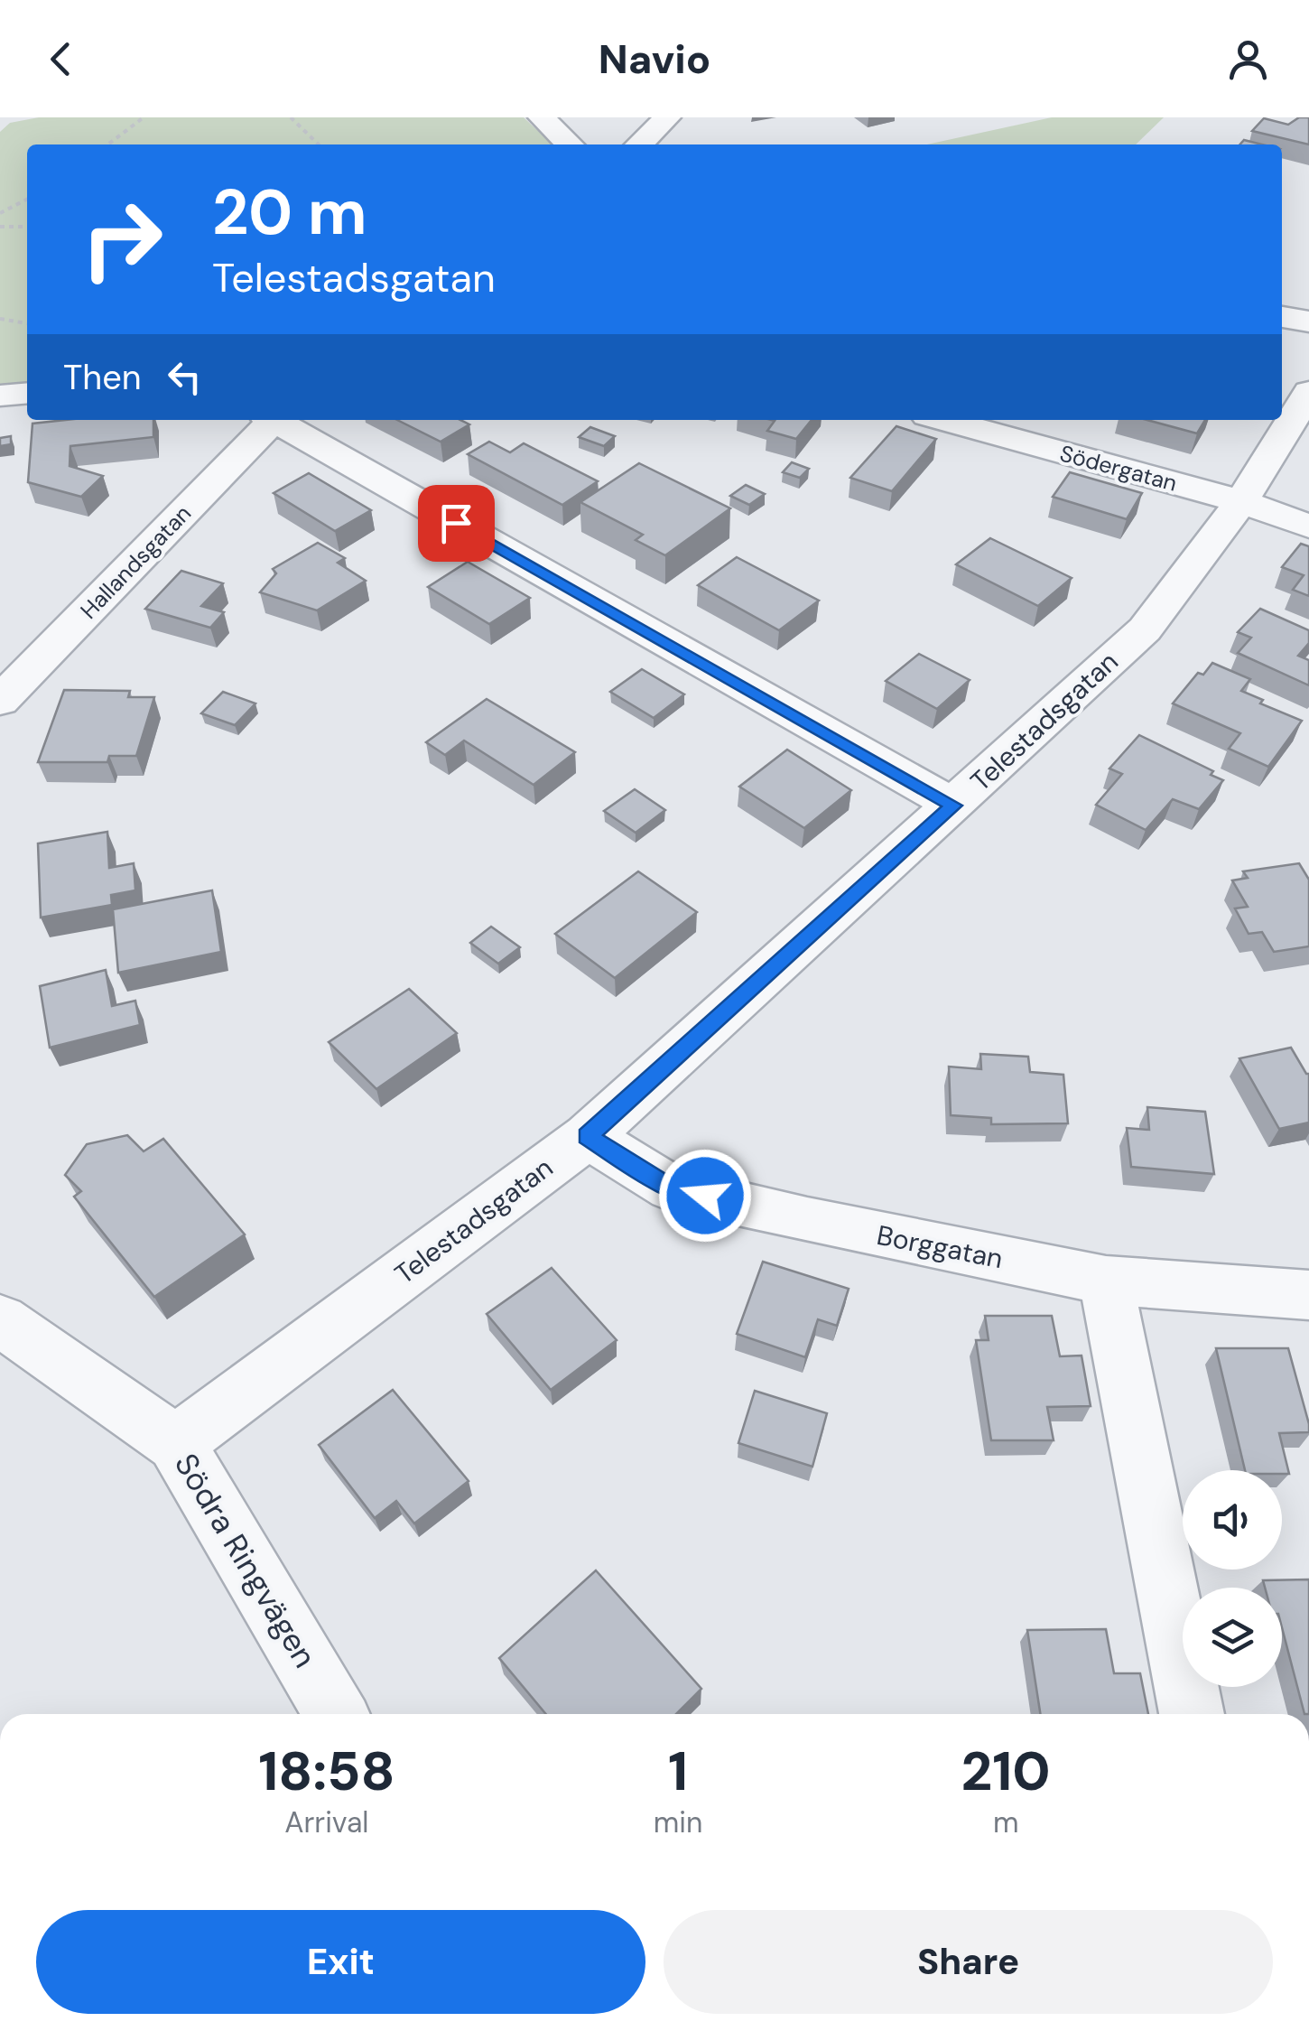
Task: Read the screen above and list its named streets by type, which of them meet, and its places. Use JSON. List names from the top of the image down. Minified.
{"streets":{"street":["Södergatan","Hallandsgatan","Telestadsgatan","Borggatan","Södra Ringvägen"]},"crossings":[["Södergatan","Telestadsgatan"],["Telestadsgatan","Borggatan"],["Telestadsgatan","Södra Ringvägen"]],"page":{"header":"Navio","turn":["20 m","Telestadsgatan"],"then":"Then","eta":["18:58","Arrival","1","min","210","m"],"buttons":["Exit","Share"]}}
